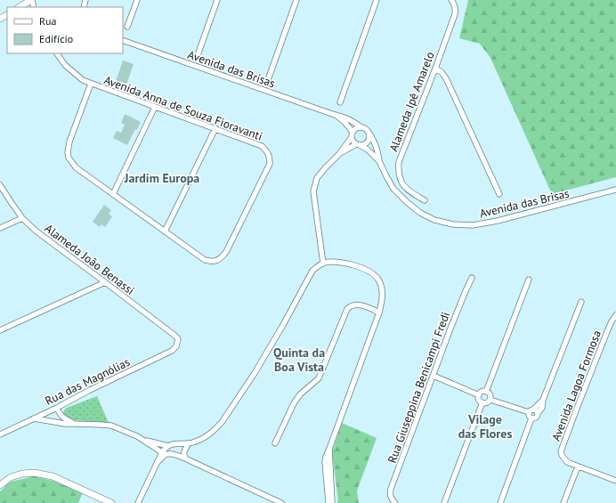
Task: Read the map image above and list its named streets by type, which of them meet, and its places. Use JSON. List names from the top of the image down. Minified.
{"streets":{"street":["Avenida das Brisas","Alameda Ipê Amarelo","Avenida Anna de Souza Fioravanti","Alameda João Benassi","Rua das Magnólias","Avenida Lagoa Formosa","Rua Giuseppina Benicampi Fredi"]},"crossings":[["Alameda João Benassi","Rua das Magnólias"]],"districts":["Jardim Europa","Quinta da Boa Vista","Vilage das Flores"],"legend":["Rua","Edifício"]}
